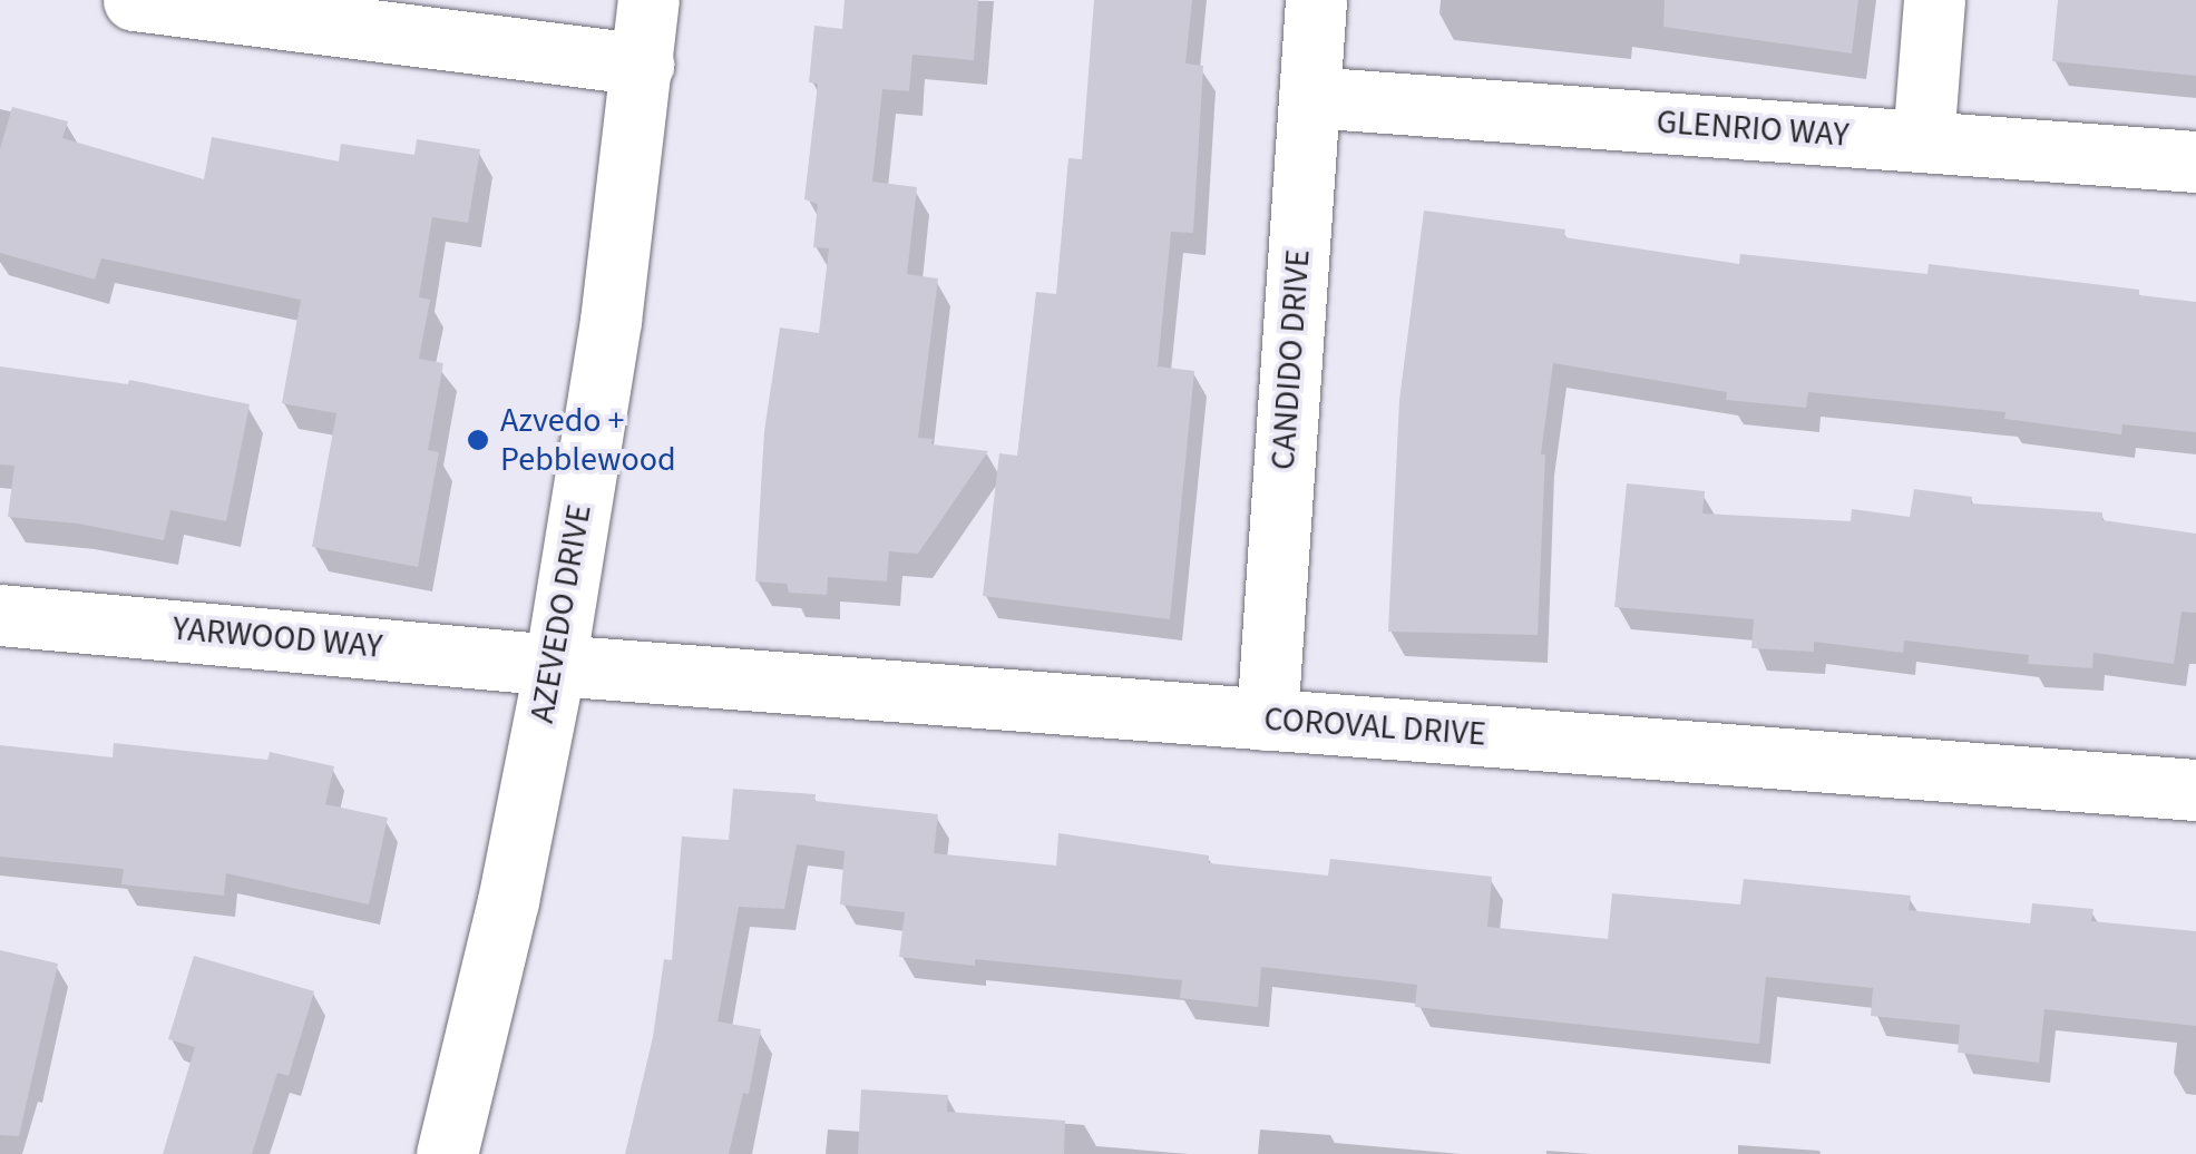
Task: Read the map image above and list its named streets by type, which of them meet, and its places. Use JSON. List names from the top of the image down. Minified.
{"streets":{"street":["GLENRIO WAY","CANDIDO DRIVE","AZEVEDO DRIVE","YARWOOD WAY","COROVAL DRIVE"]},"crossings":[["GLENRIO WAY","CANDIDO DRIVE"],["CANDIDO DRIVE","COROVAL DRIVE"],["AZEVEDO DRIVE","YARWOOD WAY"],["AZEVEDO DRIVE","COROVAL DRIVE"],["YARWOOD WAY","COROVAL DRIVE"]],"places":["Azvedo + Pebblewood"]}
